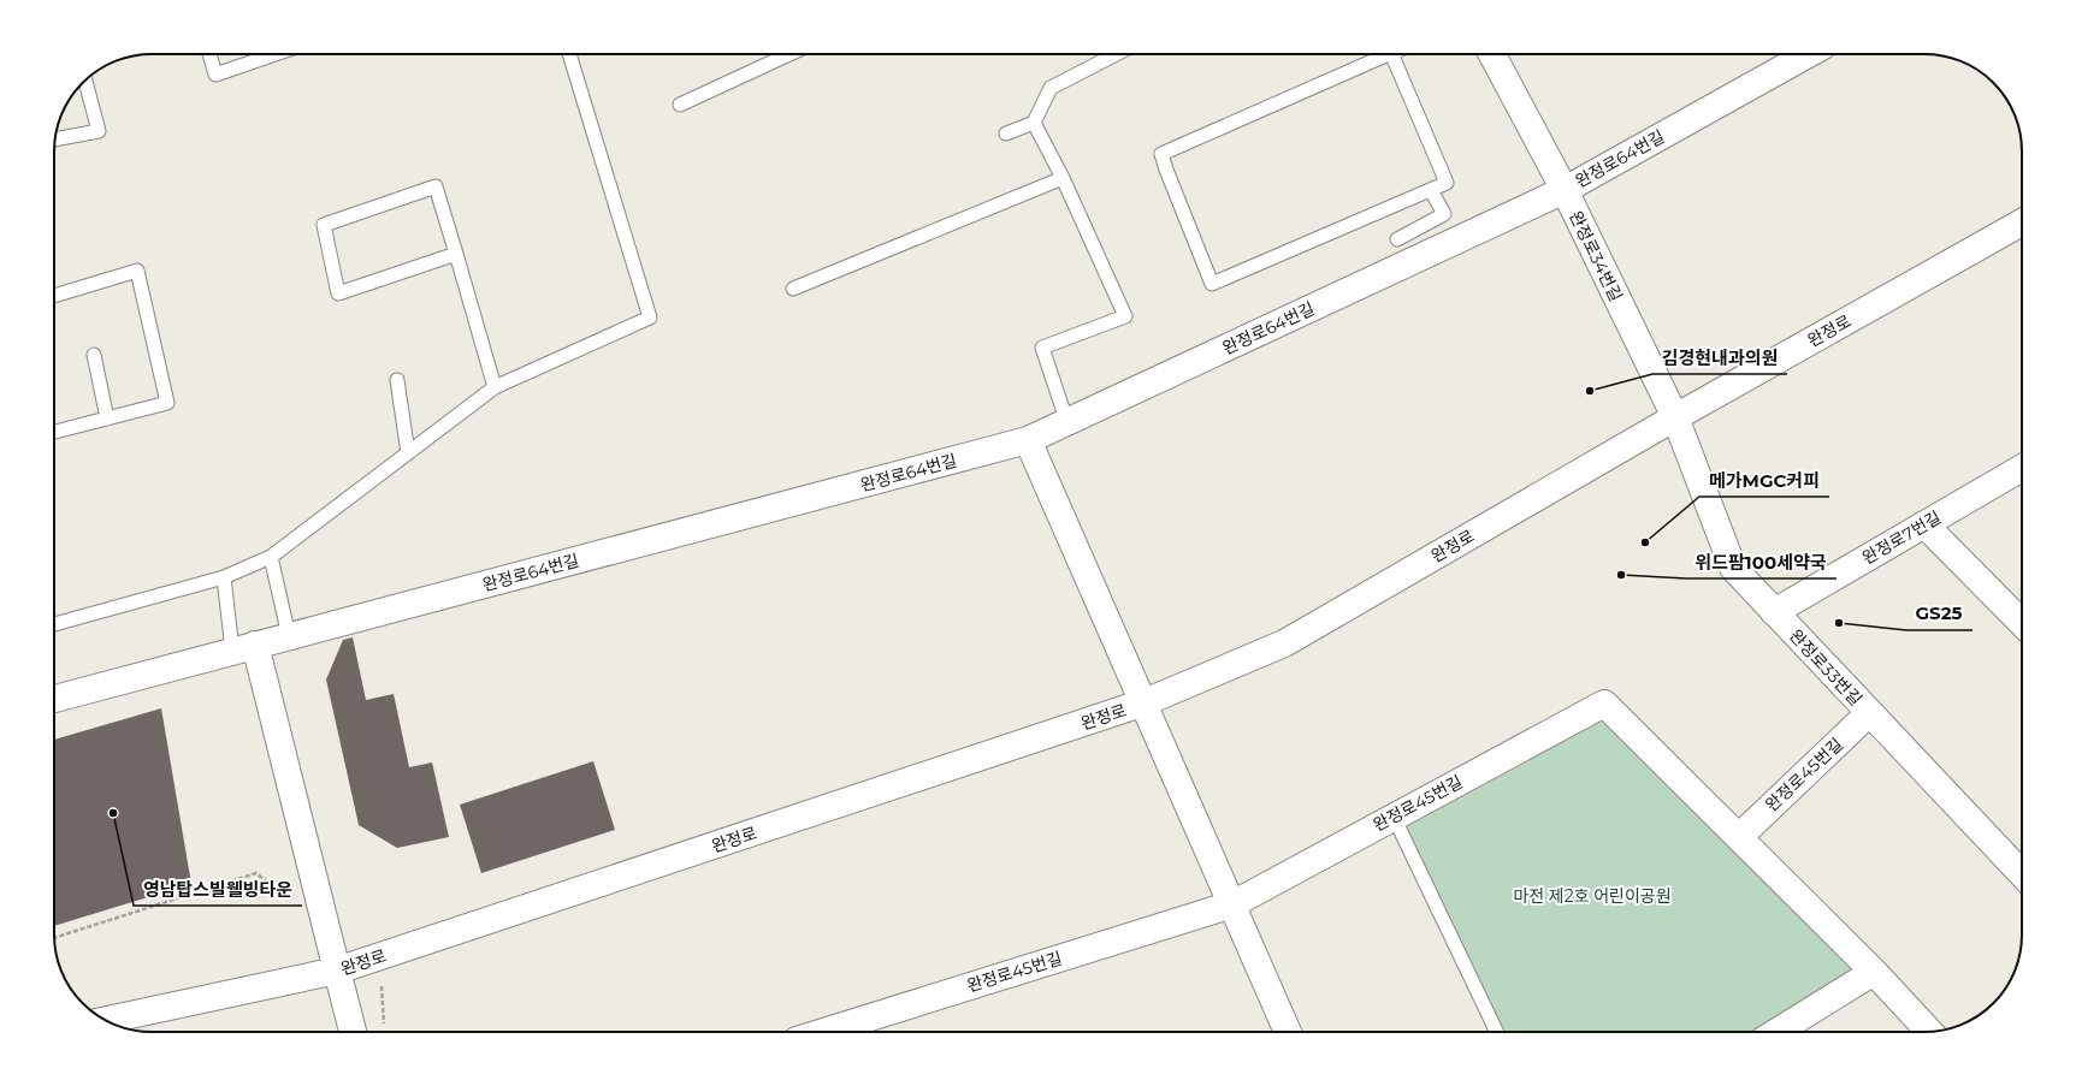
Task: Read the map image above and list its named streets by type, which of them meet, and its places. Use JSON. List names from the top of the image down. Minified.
{"streets":{"street":["완정로64번길","완정로34번길","완정로","완정로7번길","완정로33번길","완정로45번길"]},"crossings":[["완정로64번길","완정로34번길"],["완정로34번길","완정로"],["완정로34번길","완정로33번길"],["완정로","완정로33번길"],["완정로7번길","완정로33번길"],["완정로33번길","완정로45번길"]],"parks":["마전 제2호 어린이공원"],"places":["김경현내과의원","메가MGC커피","위드팜100세약국","GS25","영남탑스빌웰빙타운"]}
